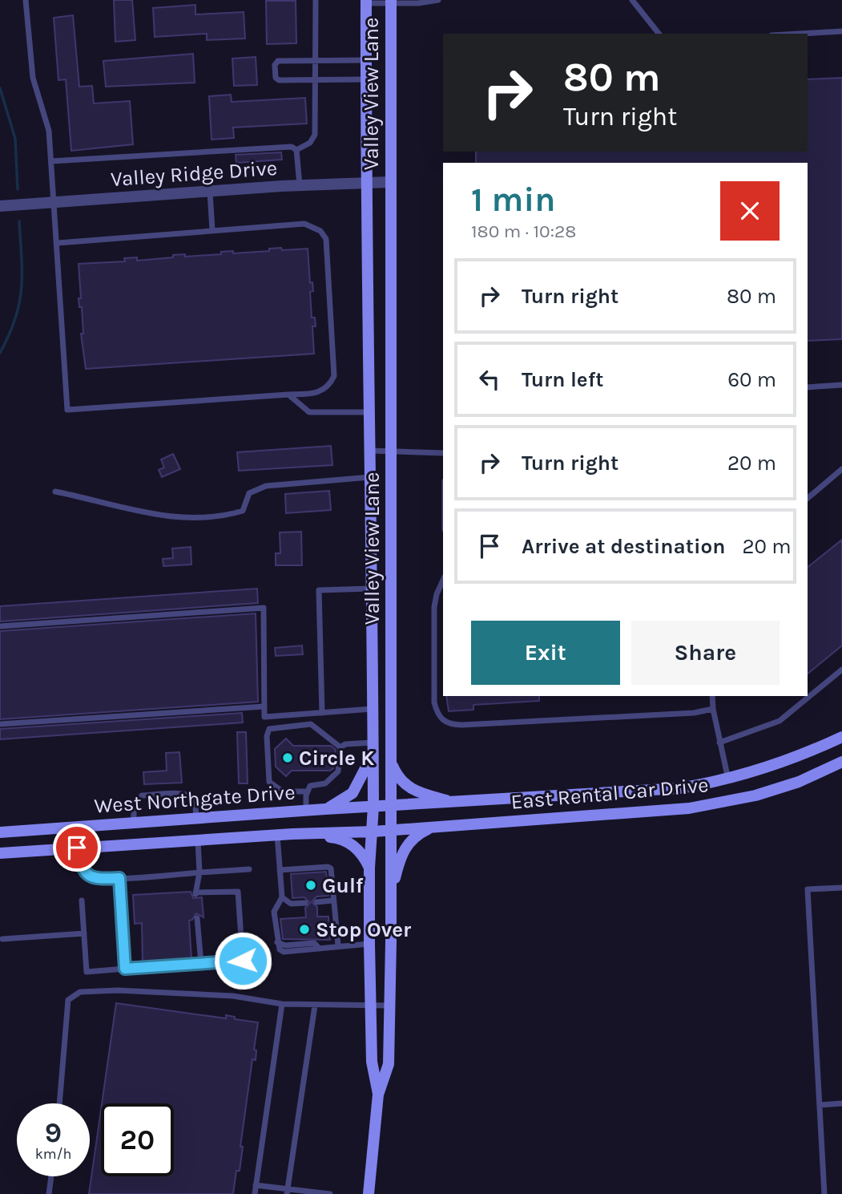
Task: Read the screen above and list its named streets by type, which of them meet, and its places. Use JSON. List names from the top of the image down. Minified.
{"streets":{"main road":["Valley View Lane","East Rental Car Drive","West Northgate Drive"],"street":["Valley Ridge Drive"]},"crossings":[["Valley View Lane","Valley Ridge Drive"],["Valley View Lane","East Rental Car Drive"],["Valley View Lane","West Northgate Drive"],["East Rental Car Drive","West Northgate Drive"]],"places":["Circle K","Gulf","Stop Over"],"page":{"turn":["80 m","Turn right"],"heading":["1 min","180 m · 10:28"],"list":[{"name":"Turn right","value":"80 m"},{"name":"Turn left","value":"60 m"},{"name":"Turn right","value":"20 m"},{"name":"Arrive at destination","value":"20 m"}],"buttons":["Exit","Share"],"speed":"9 km/h","limit":"20"}}
